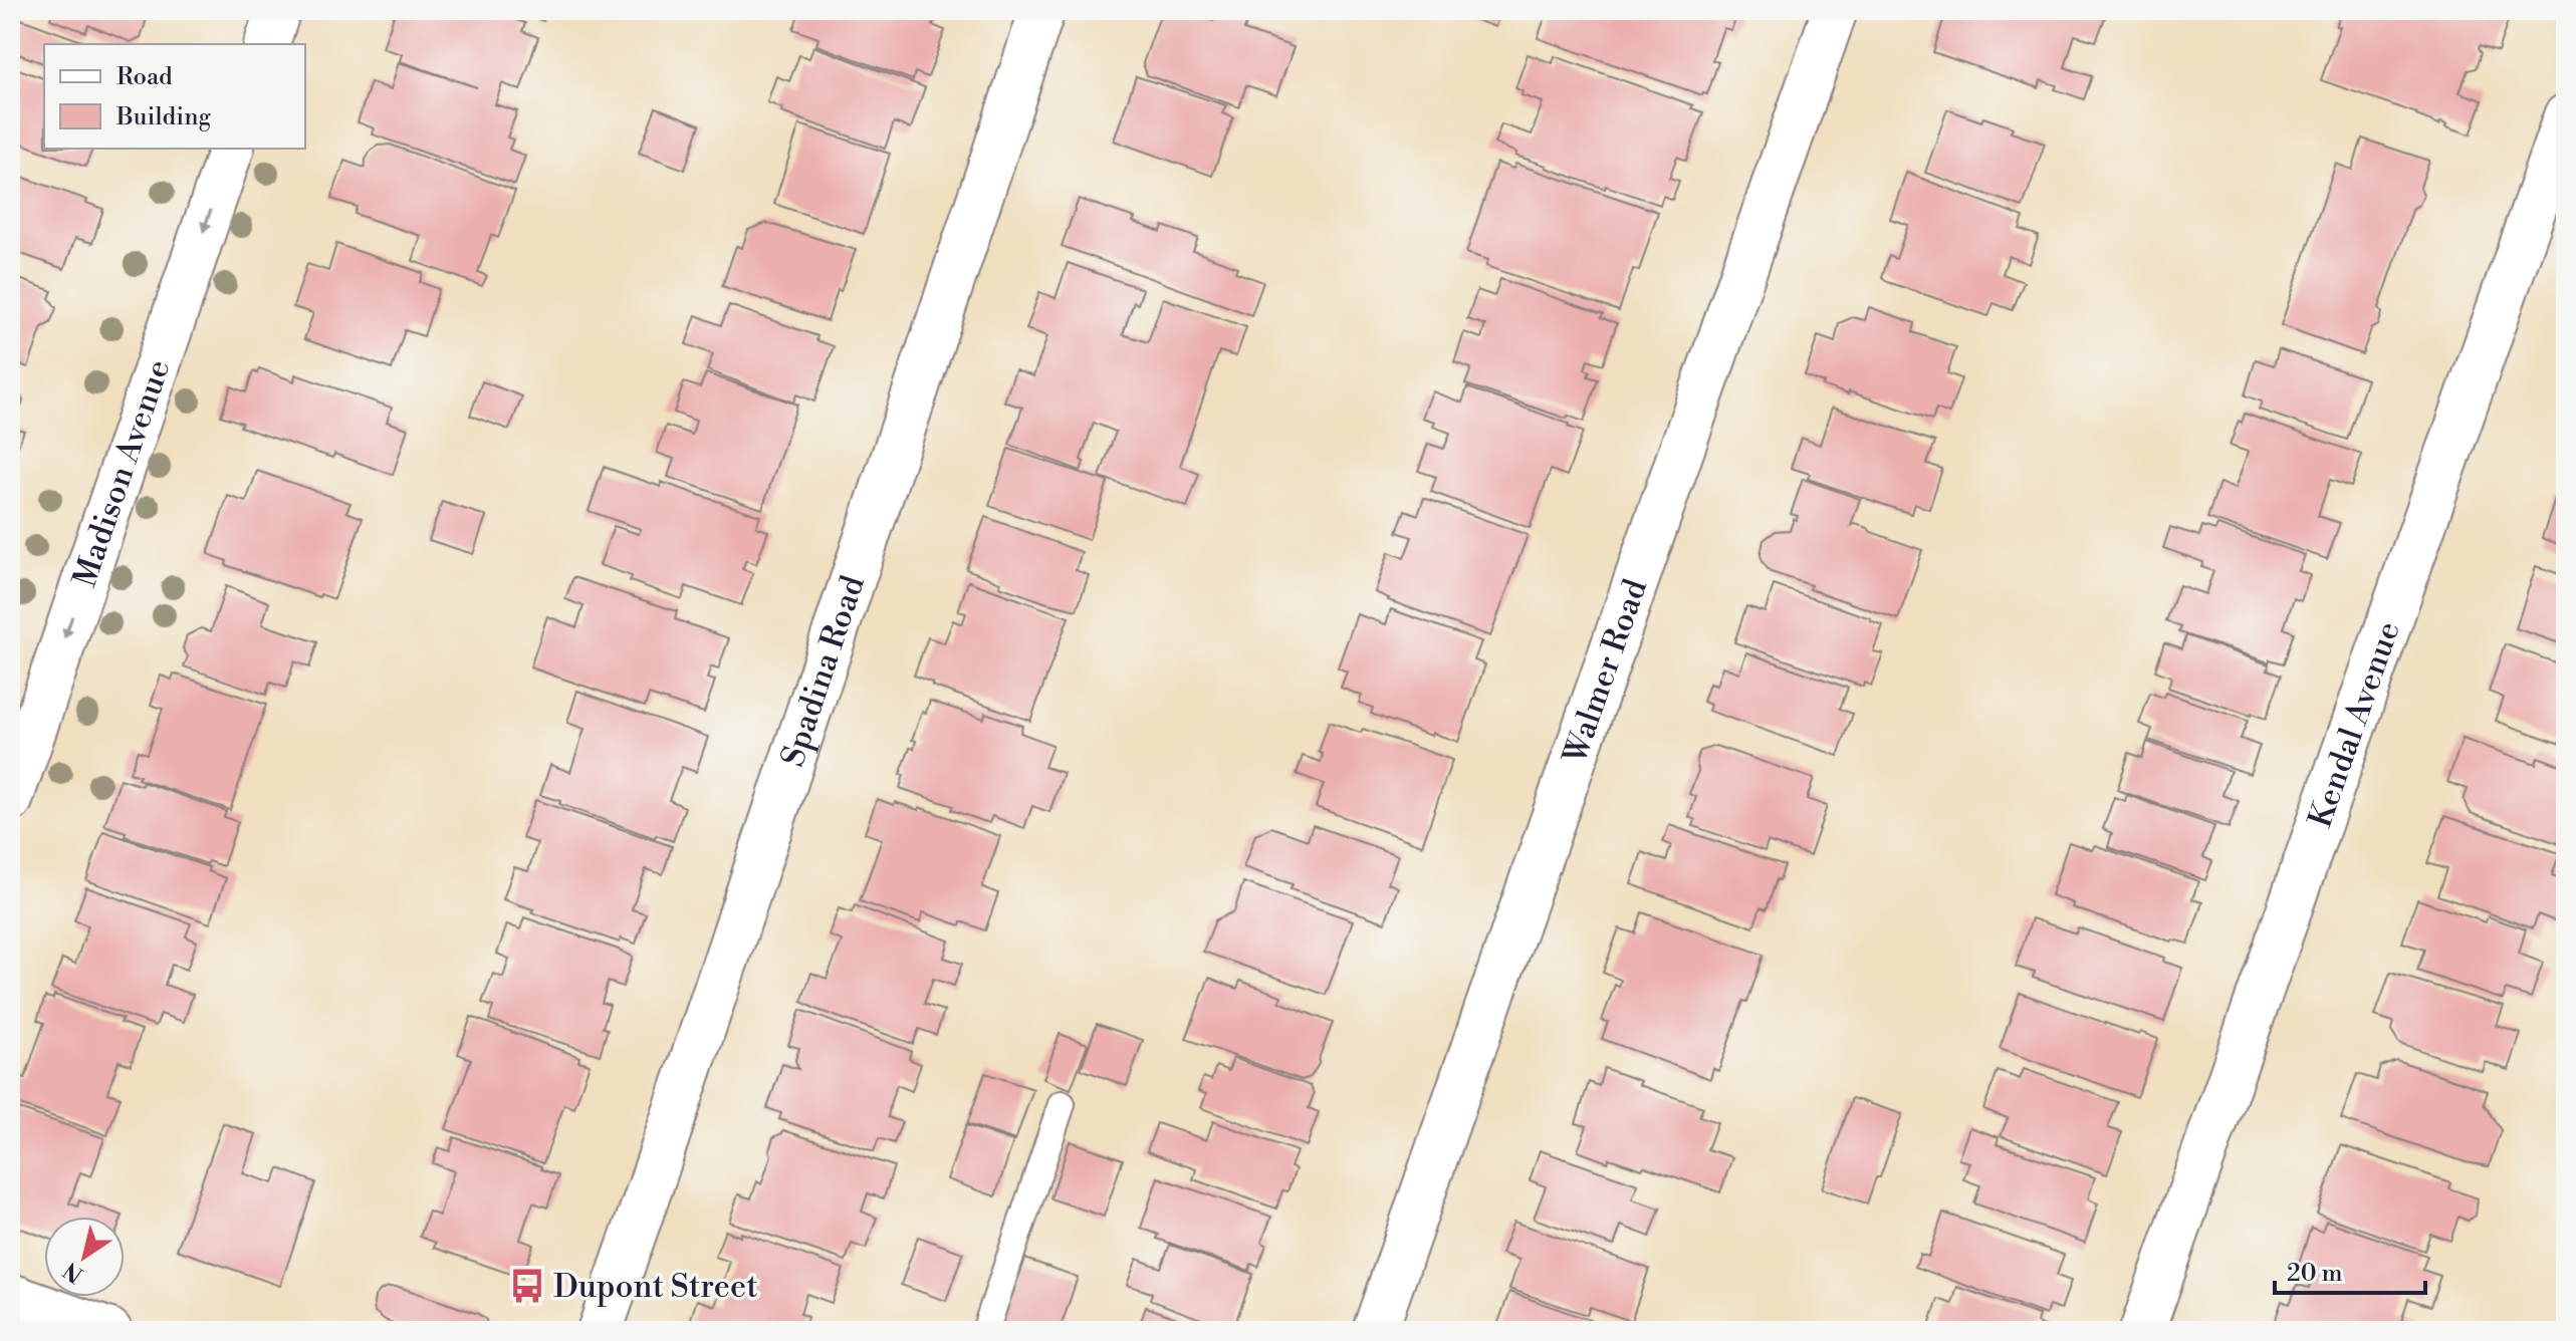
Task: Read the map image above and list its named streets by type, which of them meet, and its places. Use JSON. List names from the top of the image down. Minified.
{"streets":{"street":["Madison Avenue","Spadina Road","Walmer Road","Kendal Avenue"]},"one_way":["Madison Avenue"],"places":{"bus stop":["Dupont Street"]},"legend":["Road","Building"],"scale_bar":"20 m","north":"bottom left"}
